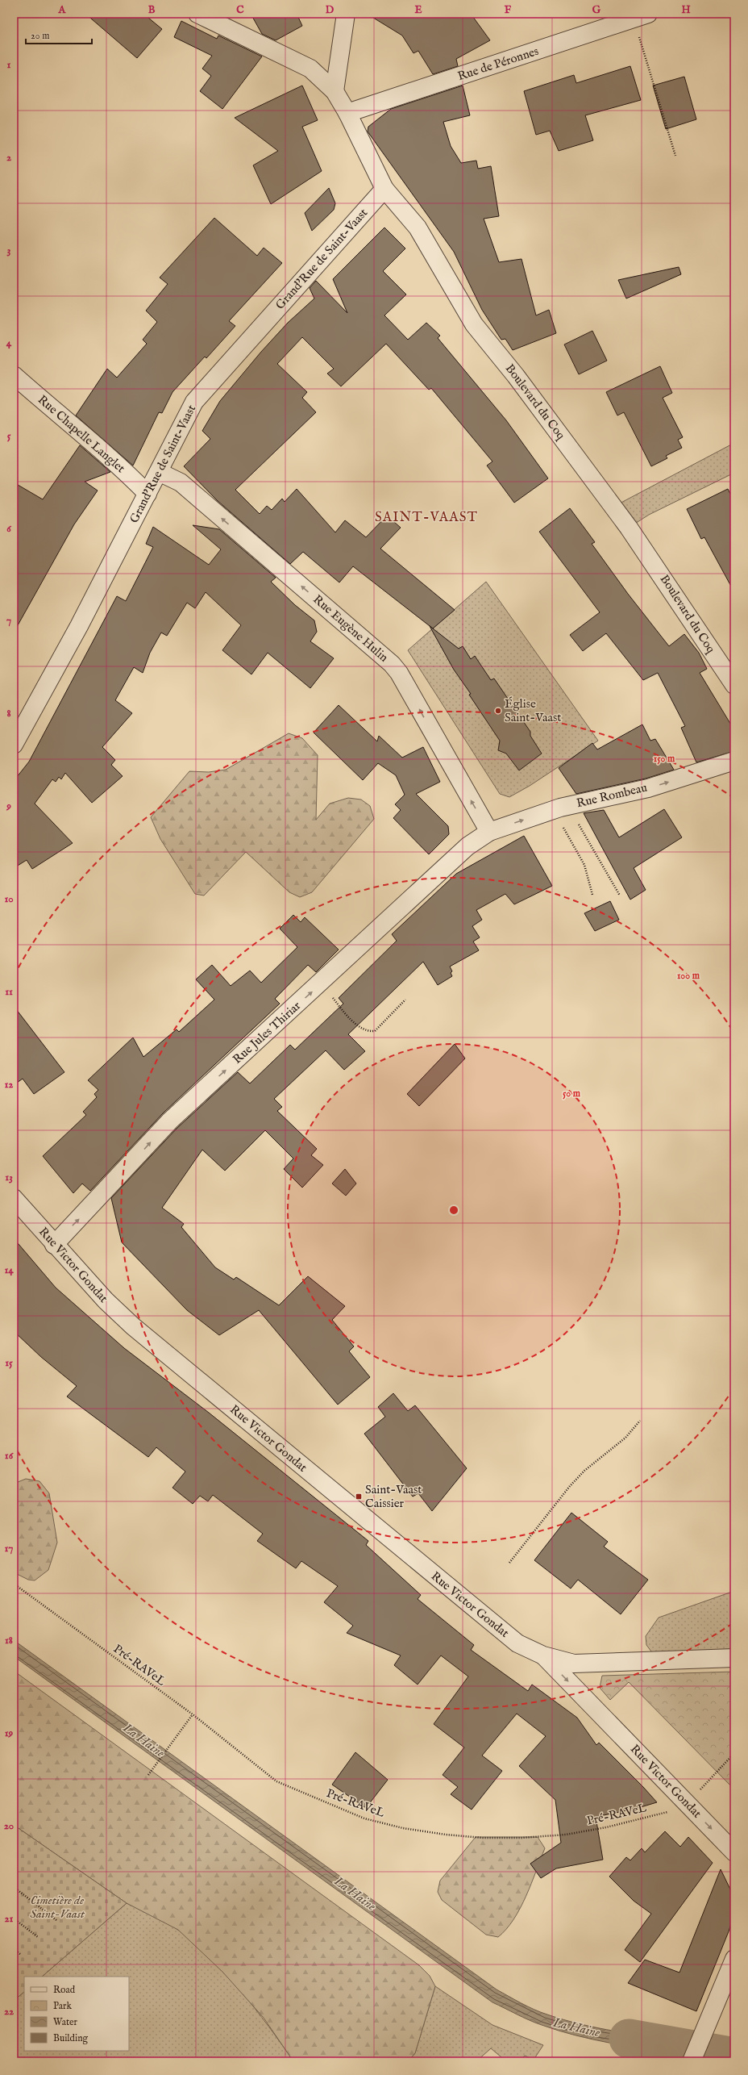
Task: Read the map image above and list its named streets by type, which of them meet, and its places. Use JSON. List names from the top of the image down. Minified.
{"streets":{"street":["Rue de Péronnes","Grand'Rue de Saint-Vaast","Boulevard du Coq","Rue Chapelle Langlet","Rue Eugène Hulin","Rue Rombeau","Rue Jules Thiriar","Rue Victor Gondat"],"path":["Pré-RAVeL"]},"crossings":[["Rue de Péronnes","Boulevard du Coq"],["Grand'Rue de Saint-Vaast","Boulevard du Coq"],["Grand'Rue de Saint-Vaast","Rue Chapelle Langlet"],["Grand'Rue de Saint-Vaast","Rue Eugène Hulin"],["Rue Eugène Hulin","Rue Rombeau"],["Rue Eugène Hulin","Rue Jules Thiriar"],["Rue Rombeau","Rue Jules Thiriar"],["Rue Jules Thiriar","Rue Victor Gondat"],["Rue Victor Gondat","Pré-RAVeL"]],"one_way":["Rue Eugène Hulin","Rue Rombeau","Rue Jules Thiriar"],"districts":["SAINT-VAAST"],"water":["La Haine"],"parks":["Cimetière de Saint-Vaast"],"places":{"other":["Église Saint-Vaast"],"transit":["Saint-Vaast Caissier"]},"legend":["Road","Park","Water","Building"],"scale_bar":"20 m","grid":{"columns":["A","B","C","D","E","F","G","H"],"rows":["1","2","3","4","5","6","7","8","9","10","11","12","13","14","15","16","17","18","19","20","21","22"]},"rings":["150 m","100 m","50 m"]}
